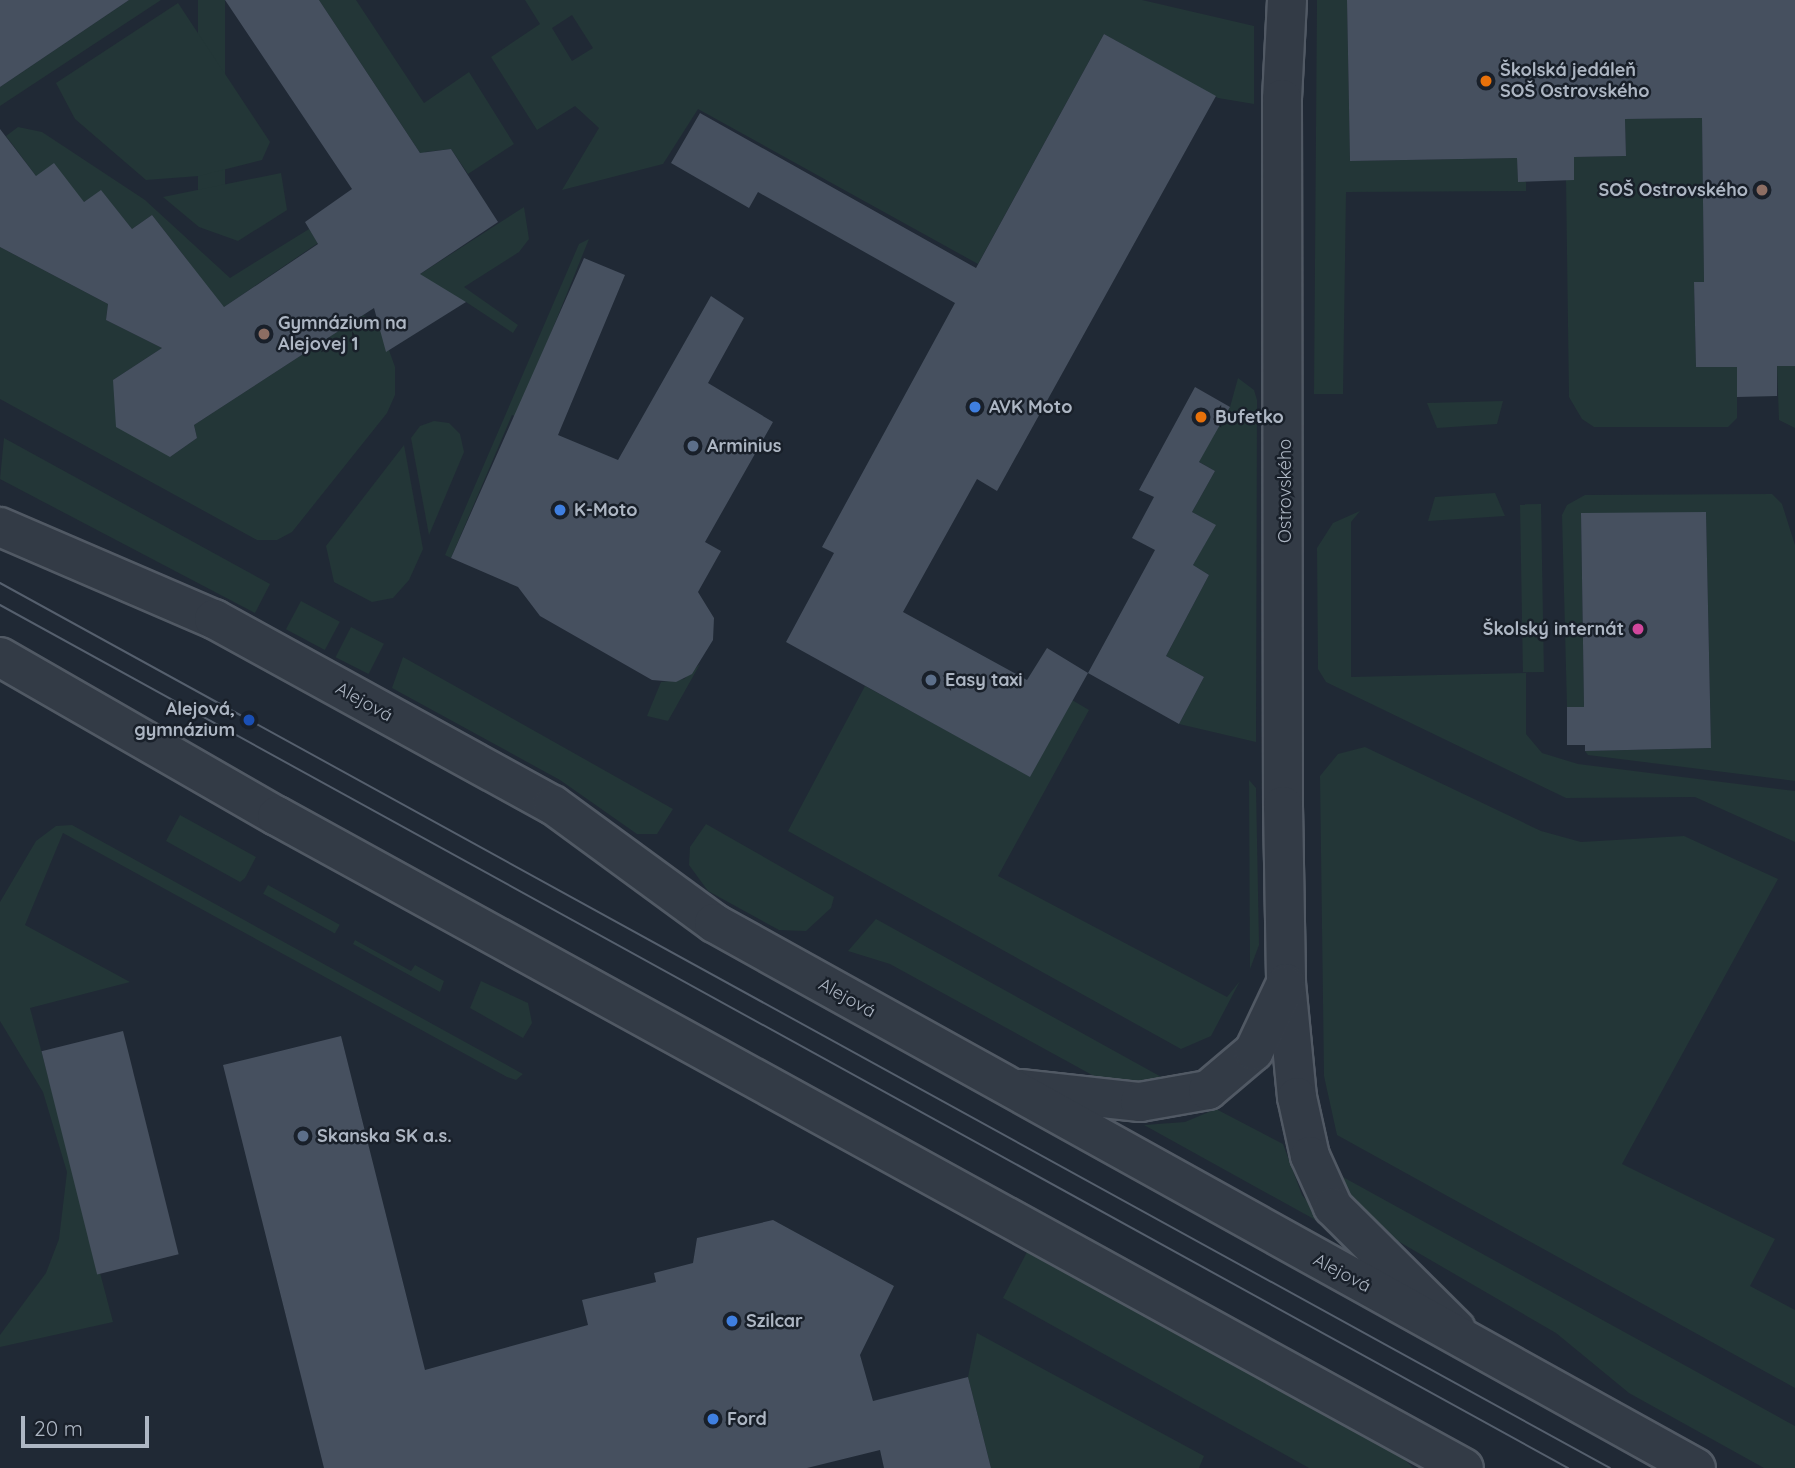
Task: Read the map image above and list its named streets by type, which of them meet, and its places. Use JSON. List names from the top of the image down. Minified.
{"streets":{"street":["Ostrovského","Alejová"]},"crossings":[["Ostrovského","Alejová"]],"places":["Školská jedáleň SOŠ Ostrovského","SOŠ Ostrovského","Gymnázium na Alejovej 1","AVK Moto","Bufetko","Arminius","K-Moto","Školský internát","Easy taxi","Alejová, gymnázium","Skanska SK a.s.","Szilcar","Ford"],"scale_bar":"20 m"}
